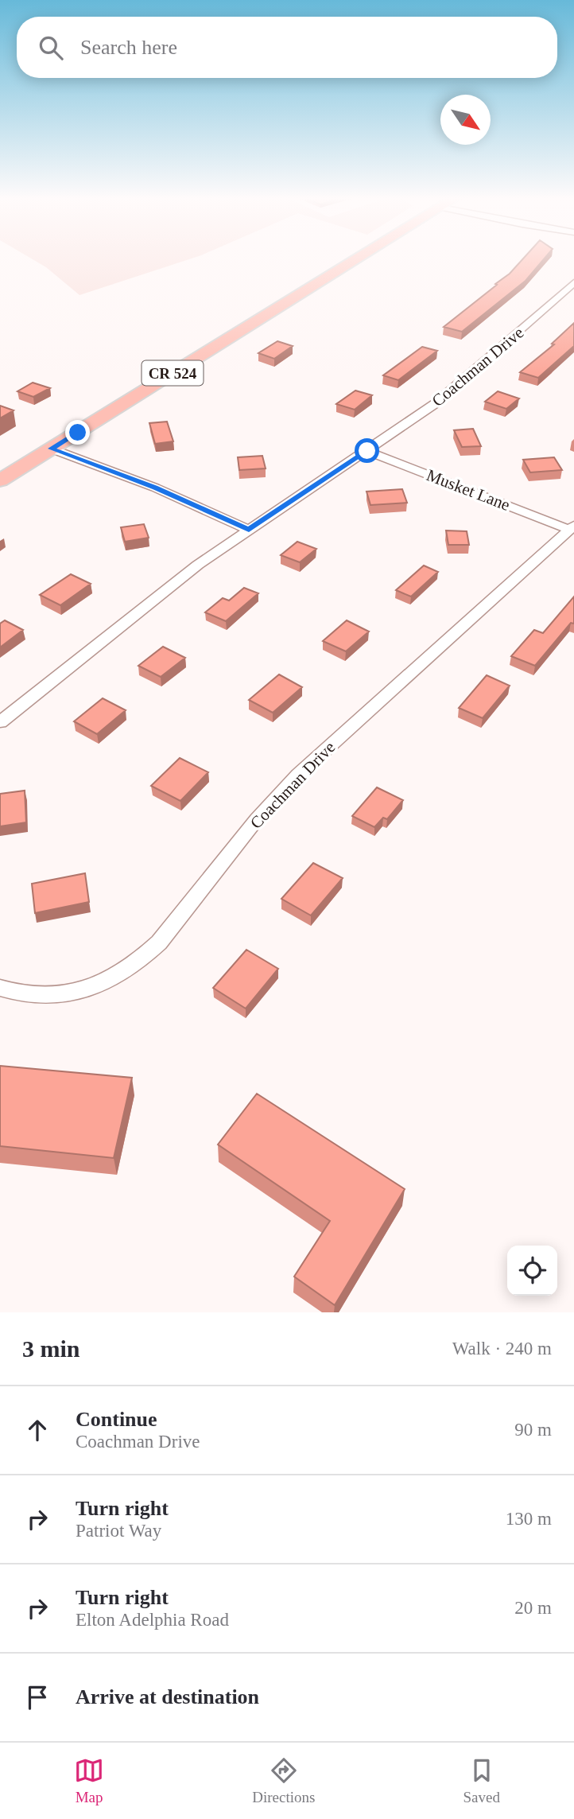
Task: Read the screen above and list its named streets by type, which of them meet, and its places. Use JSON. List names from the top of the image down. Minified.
{"streets":{"main road":["CR 524"],"street":["Coachman Drive","Musket Lane"]},"crossings":[["Coachman Drive","Musket Lane"]],"north":"bottom right","page":{"search":"Search here","heading":["3 min","Walk · 240 m"],"list":[["Continue","Coachman Drive","90 m"],["Turn right","Patriot Way","130 m"],["Turn right","Elton Adelphia Road","20 m"],"Arrive at destination"],"nav":["Map","Directions","Saved"]}}
